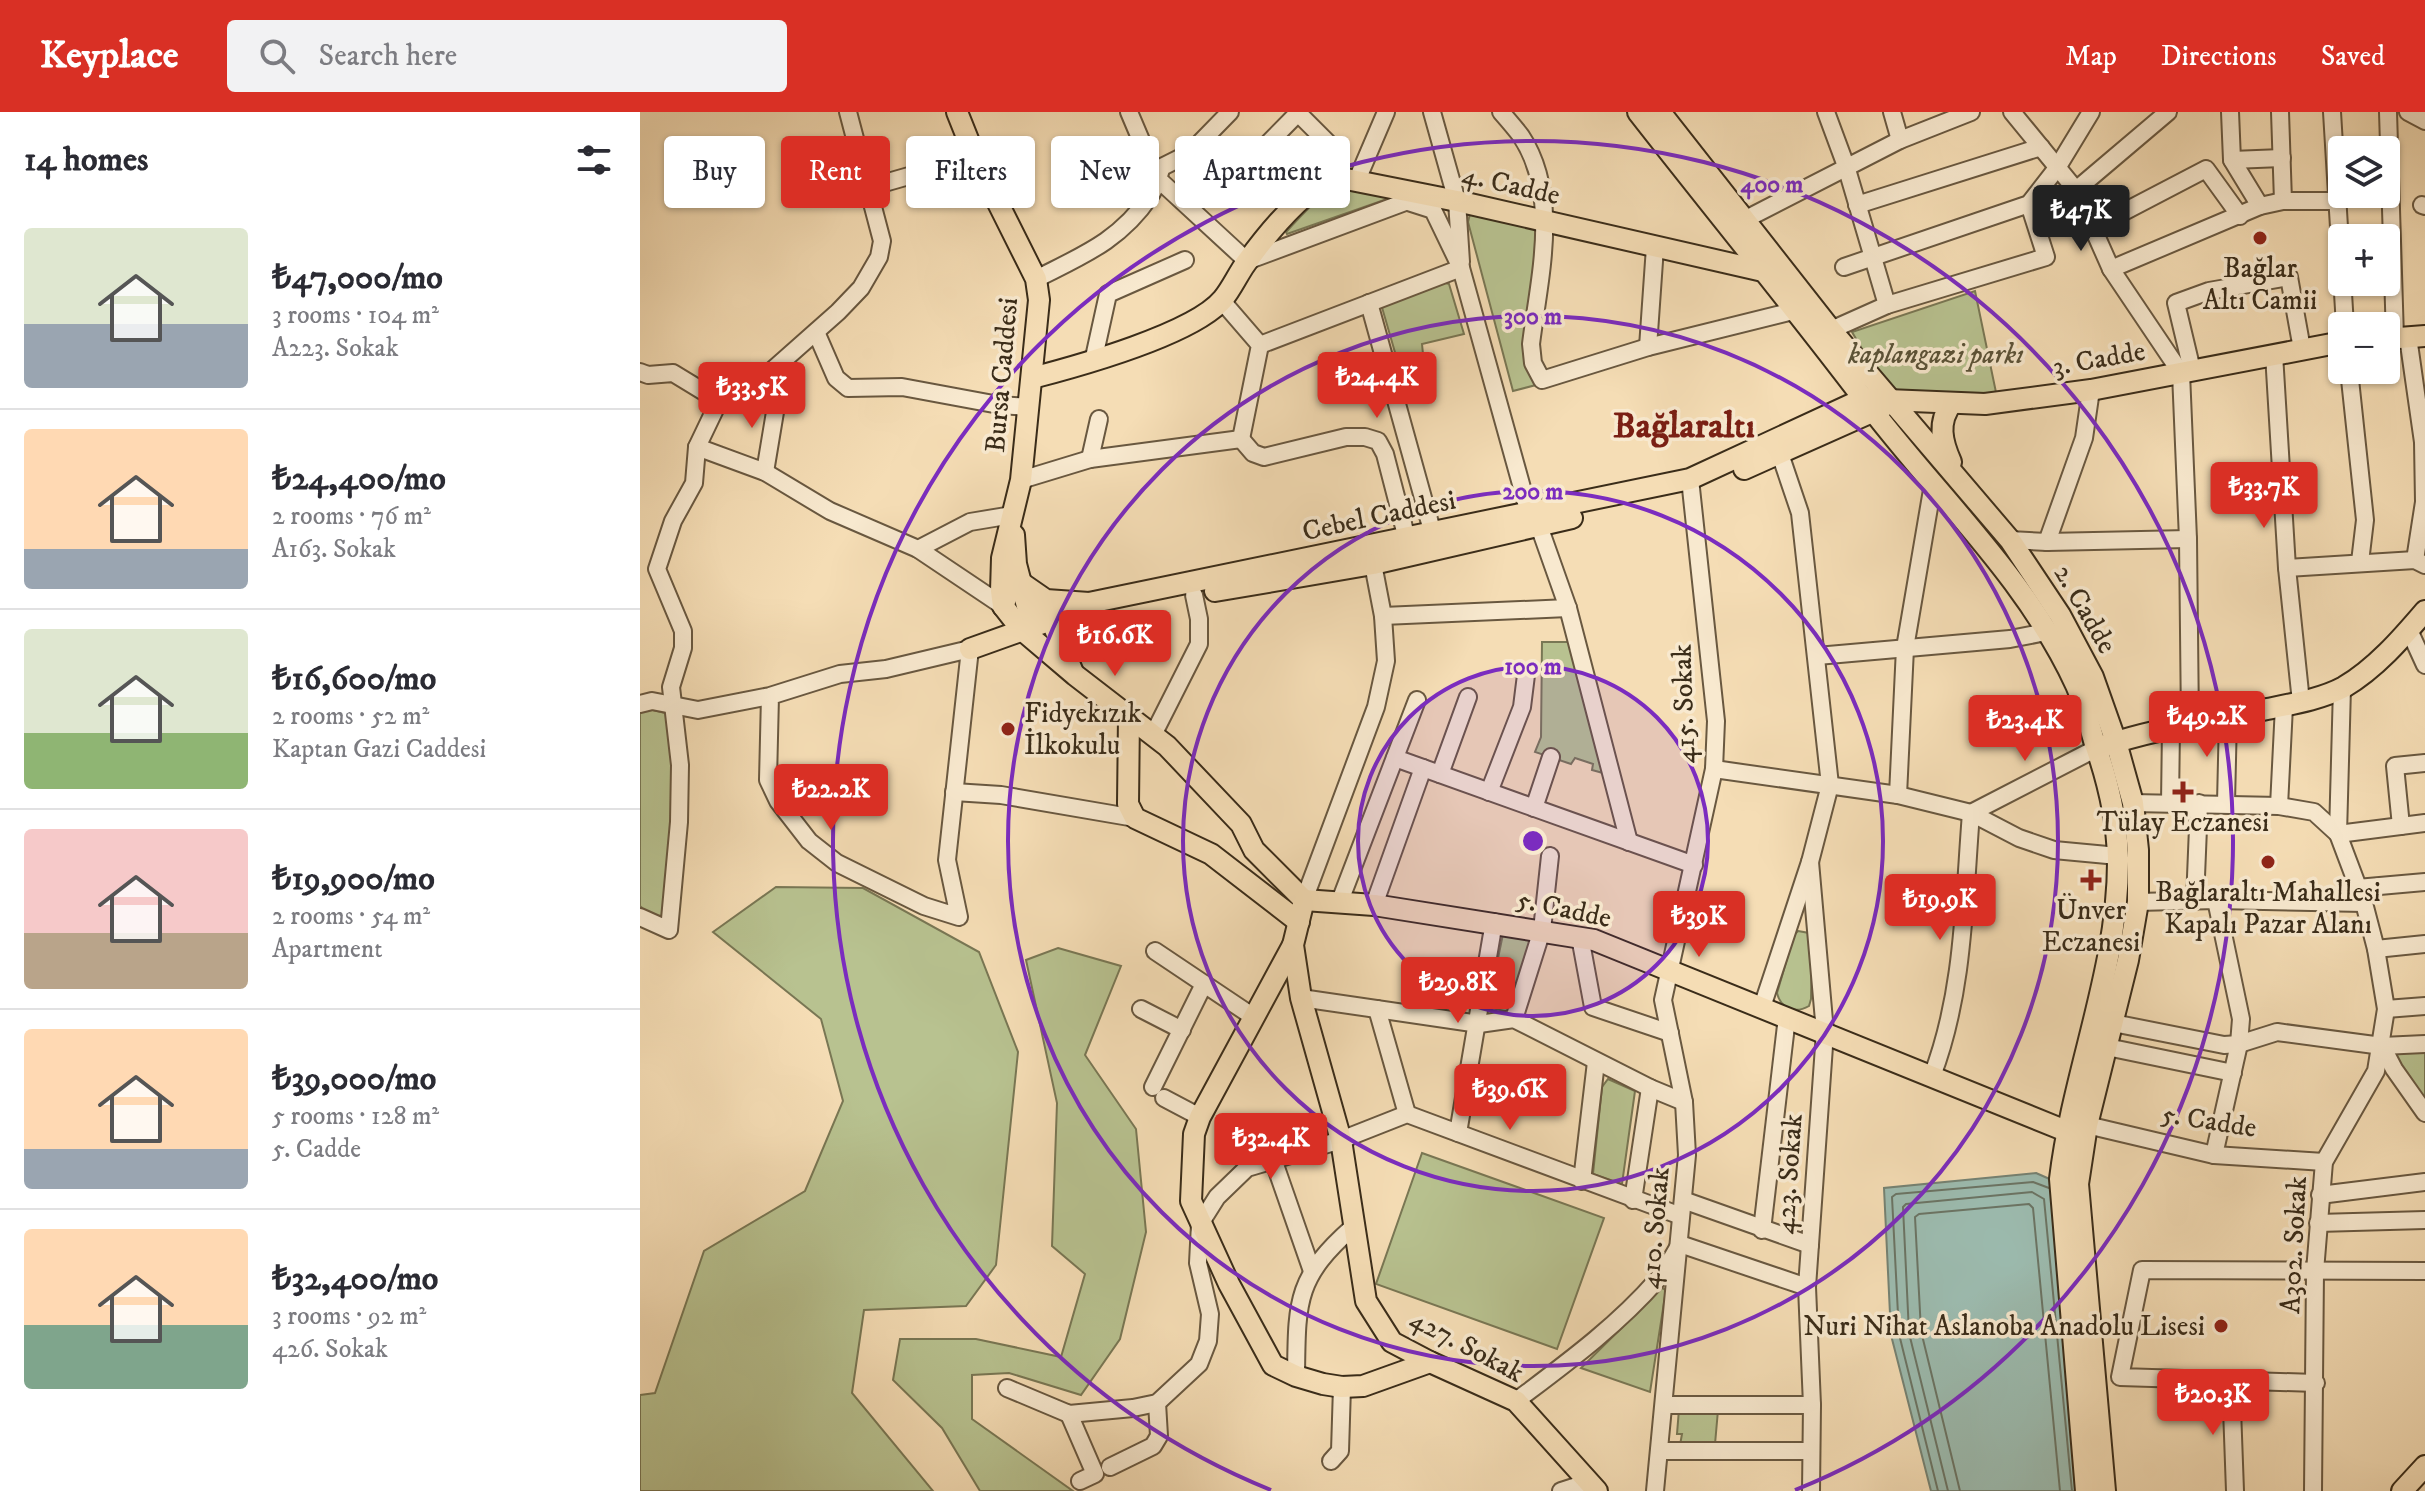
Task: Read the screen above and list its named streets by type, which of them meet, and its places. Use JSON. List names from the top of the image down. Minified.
{"streets":{"main road":["4. Cadde","3. Cadde","Bursa Caddesi","Cebel Caddesi","2. Cadde","5. Cadde","427. Sokak"],"street":["415. Sokak","423. Sokak","410. Sokak","A302. Sokak"]},"crossings":[["4. Cadde","2. Cadde"],["3. Cadde","Cebel Caddesi"],["3. Cadde","2. Cadde"],["Cebel Caddesi","2. Cadde"],["Cebel Caddesi","415. Sokak"],["2. Cadde","5. Cadde"],["415. Sokak","5. Cadde"],["415. Sokak","410. Sokak"],["5. Cadde","423. Sokak"],["5. Cadde","410. Sokak"],["5. Cadde","A302. Sokak"],["5. Cadde","427. Sokak"]],"districts":["Bağlaraltı"],"parks":["kaplangazi parkı"],"places":{"other":["Bağlar Altı Camii","Fidyekızık İlkokulu","Bağlaraltı Mahallesi Kapalı Pazar Alanı","Nuri Nihat Aslanoba Anadolu Lisesi"],"health":["Tülay Eczanesi","Ünver Eczanesi"]},"page":{"header":"Keyplace","search":"Search here","nav":["Map","Directions","Saved"],"heading":"14 homes","map_buttons":["+","−"],"chip":["Buy","Rent","Filters","New","Apartment"],"price":["₺47K","₺24.4K","₺33.5K","₺33.7K","₺16.6K","₺49.2K","₺23.4K","₺22.2K","₺19.9K","₺39K","₺29.8K","₺39.6K","₺32.4K","₺20.3K"],"list":[{"name":"₺47,000/mo","note":"3 rooms · 104 m² · A223. Sokak"},{"name":"₺24,400/mo","note":"2 rooms · 76 m² · A163. Sokak"},{"name":"₺16,600/mo","note":"2 rooms · 52 m² · Kaptan Gazi Caddesi"},{"name":"₺19,900/mo","note":"2 rooms · 54 m² · Apartment"},{"name":"₺39,000/mo","note":"5 rooms · 128 m² · 5. Cadde"},{"name":"₺32,400/mo","note":"3 rooms · 92 m² · 426. Sokak"}]},"rings":["400 m","300 m","200 m","100 m"]}
